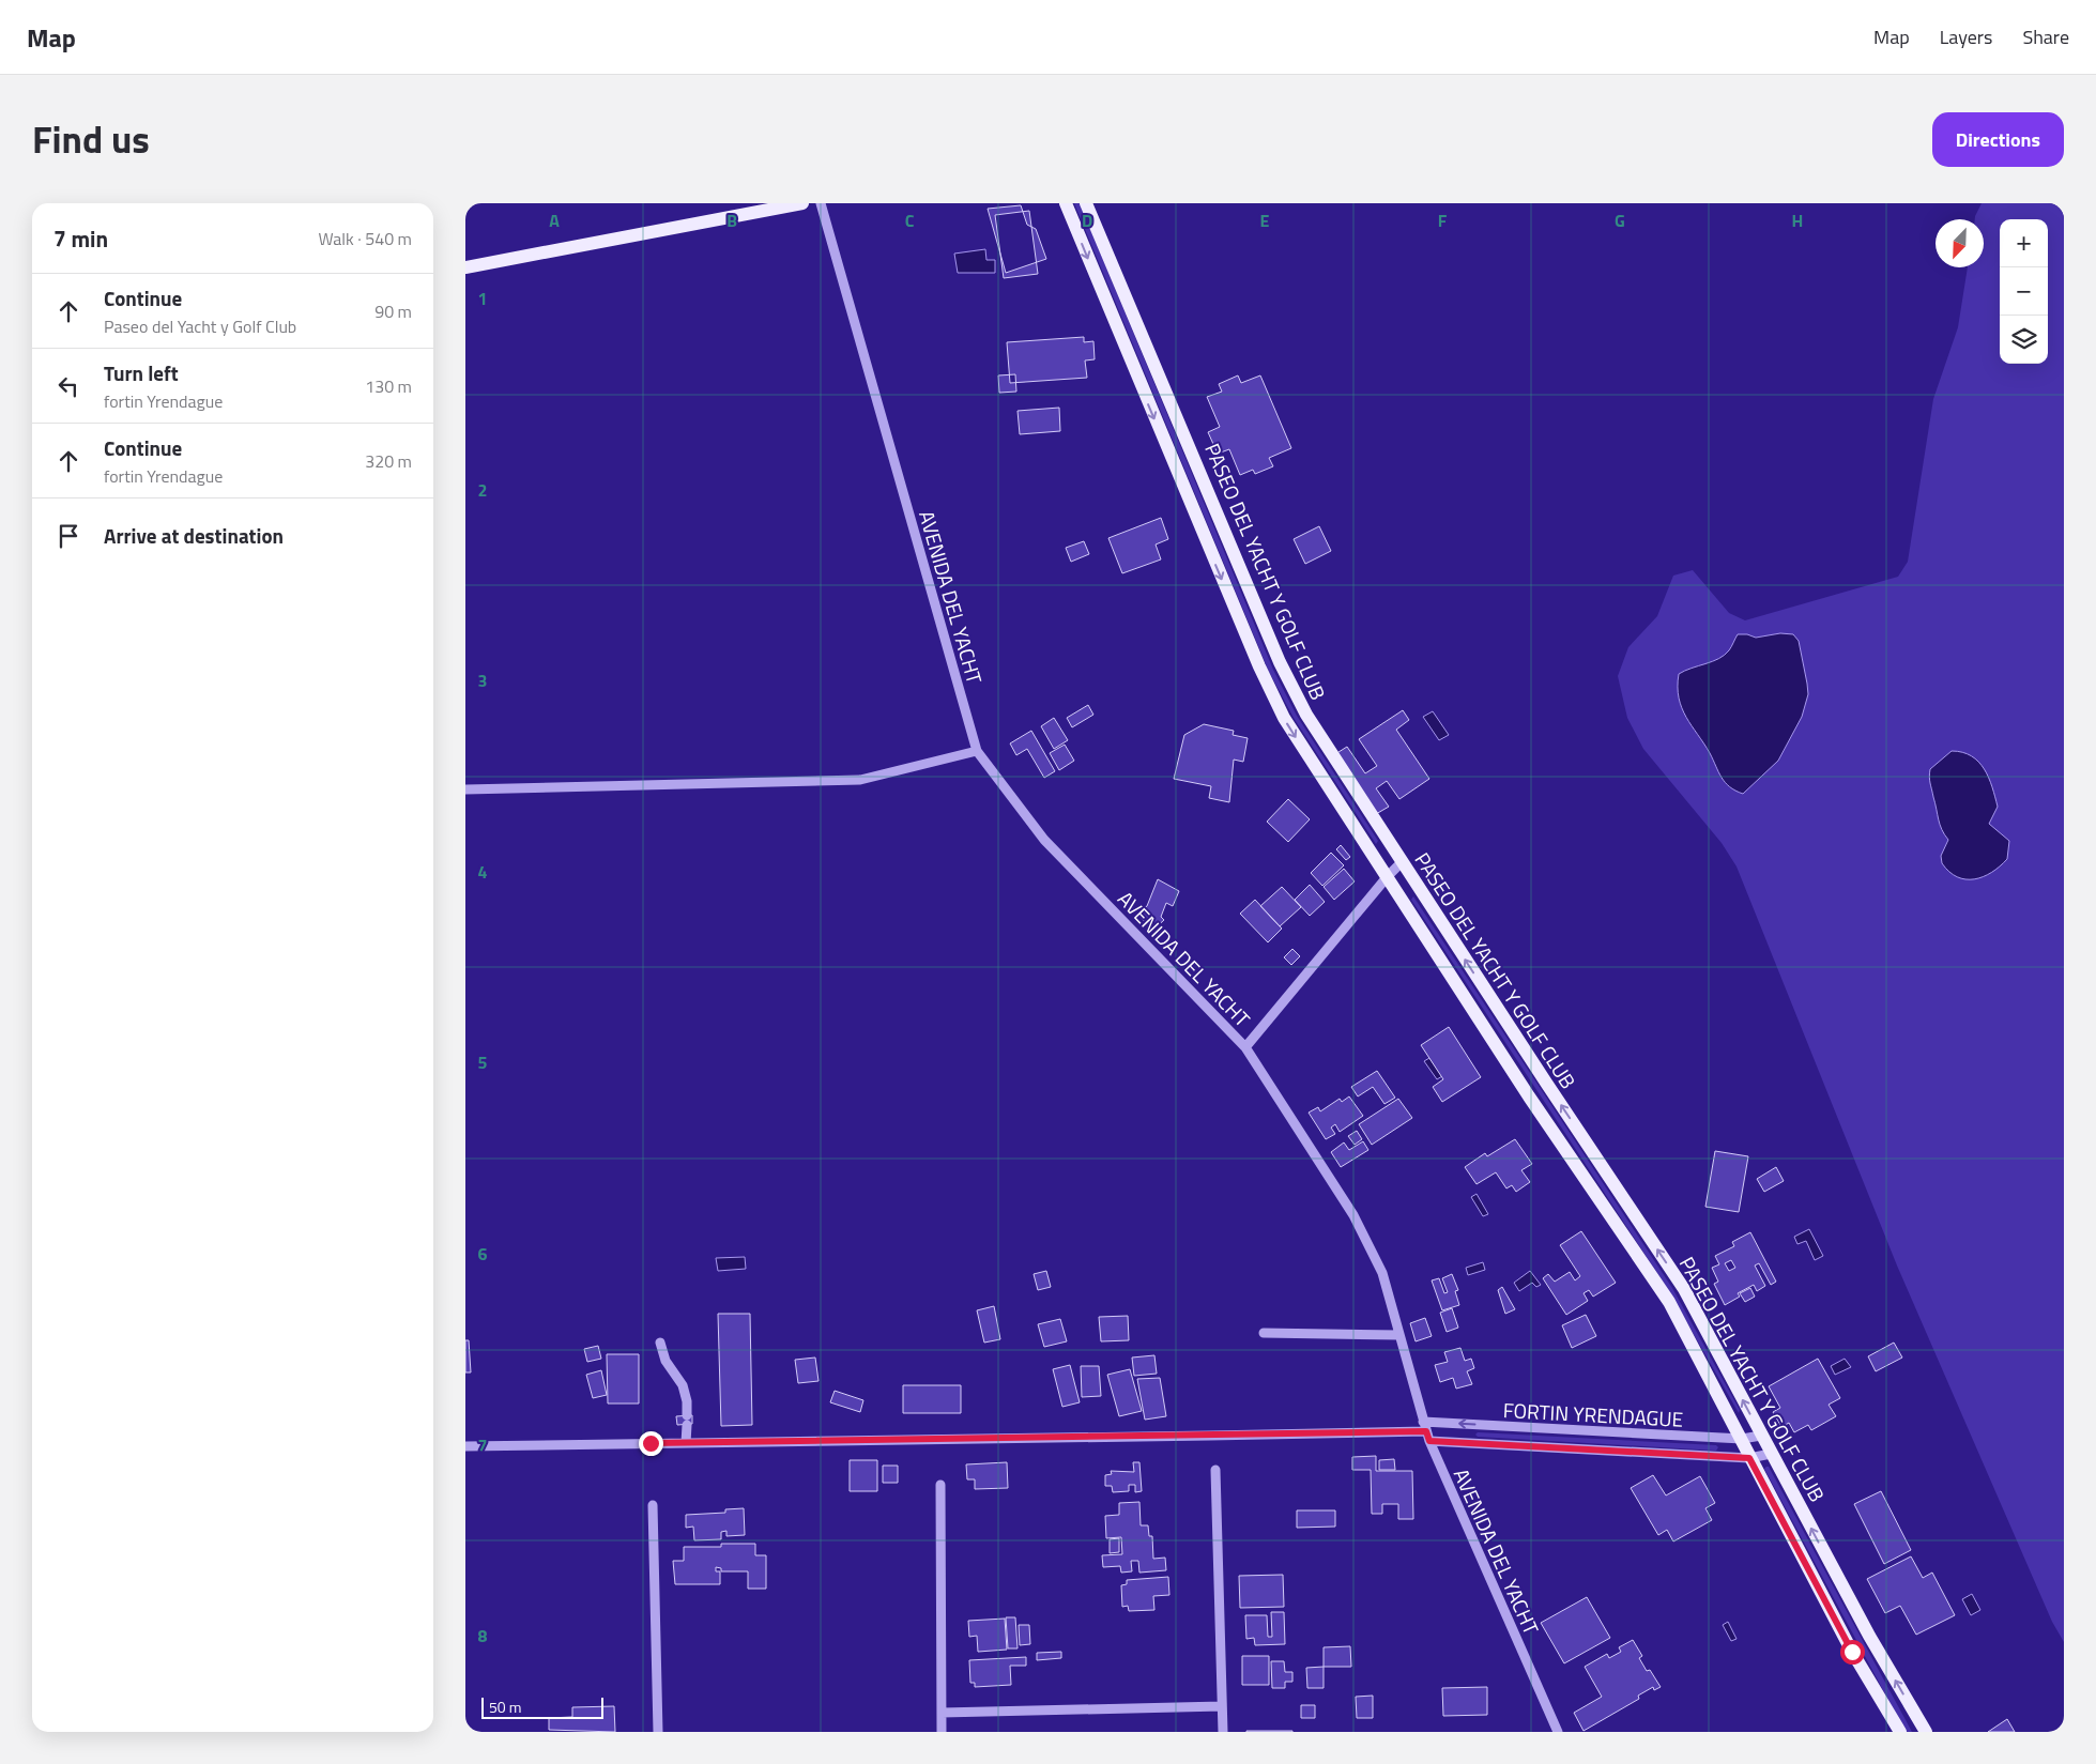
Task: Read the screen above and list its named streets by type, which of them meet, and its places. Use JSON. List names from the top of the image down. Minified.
{"streets":{"main road":["PASEO DEL YACHT Y GOLF CLUB"],"street":["AVENIDA DEL YACHT","FORTIN YRENDAGUE"]},"crossings":[["PASEO DEL YACHT Y GOLF CLUB","FORTIN YRENDAGUE"],["AVENIDA DEL YACHT","FORTIN YRENDAGUE"]],"scale_bar":"50 m","north":"bottom left","page":{"header":"Map","nav":["Map","Layers","Share"],"title":"Find us","buttons":"Directions","heading":["7 min","Walk · 540 m"],"map_buttons":["+","−"],"list":[["Continue","Paseo del Yacht y Golf Club","90 m"],["Turn left","fortin Yrendague","130 m"],["Continue","fortin Yrendague","320 m"],"Arrive at destination"],"scale":"50 m"},"grid":{"columns":["A","B","C","D","E","F","G","H"],"rows":["1","2","3","4","5","6","7","8"]}}
